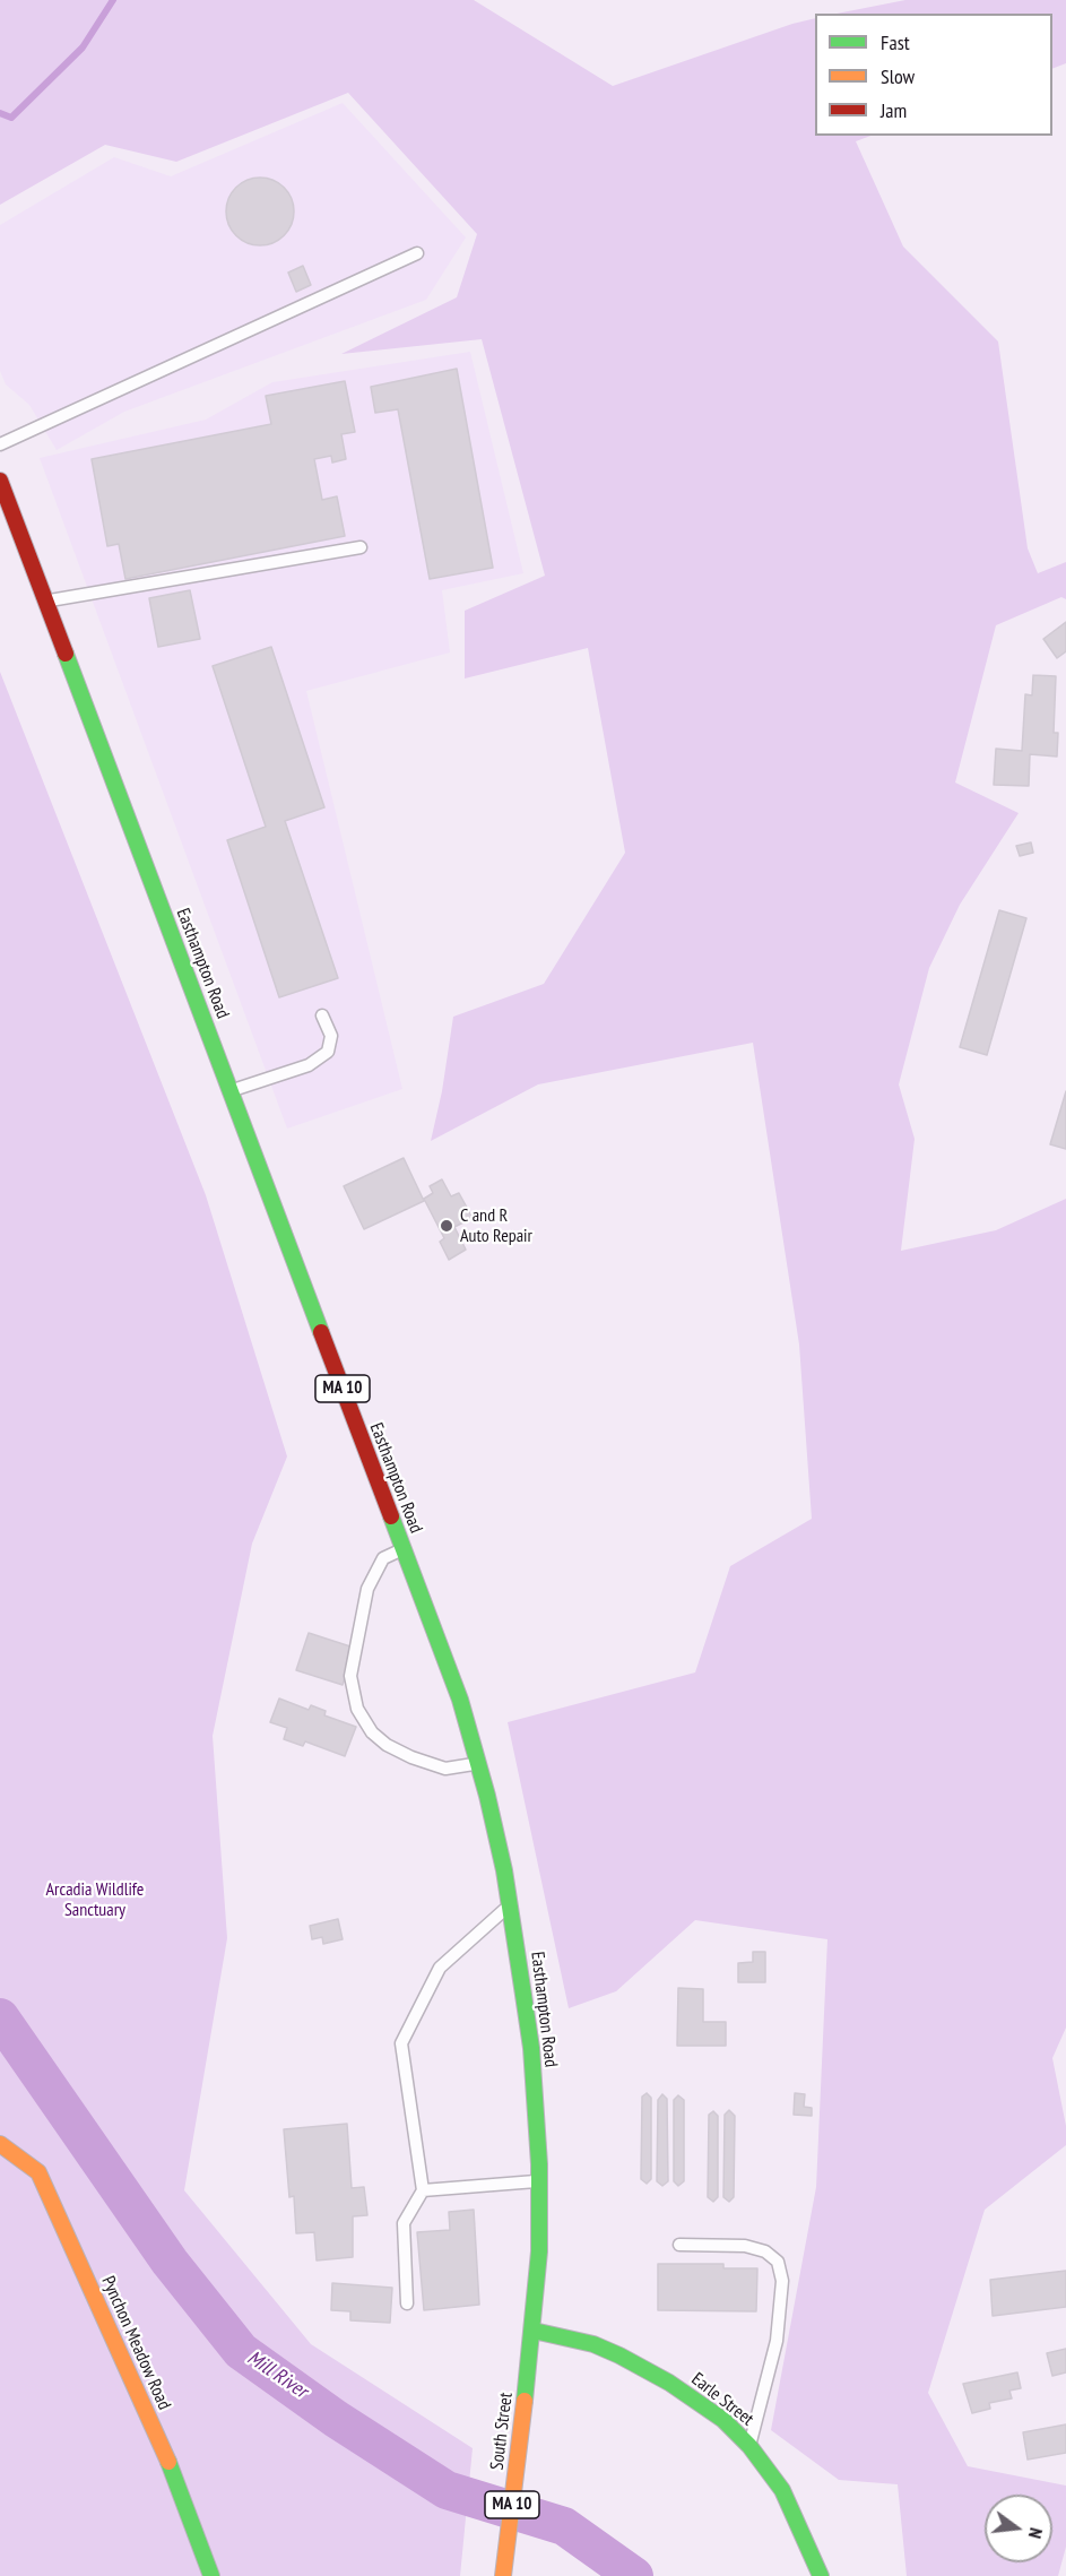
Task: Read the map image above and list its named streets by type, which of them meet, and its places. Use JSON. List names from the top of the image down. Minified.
{"streets":{"main road":["Easthampton Road","MA 10","Pynchon Meadow Road","Earle Street","South Street"]},"crossings":[["Easthampton Road","Earle Street"],["Easthampton Road","South Street"],["Earle Street","South Street"]],"water":["Mill River"],"parks":["Arcadia Wildlife Sanctuary"],"places":["C and R Auto Repair"],"legend":["Fast","Slow","Jam"],"north":"right"}
